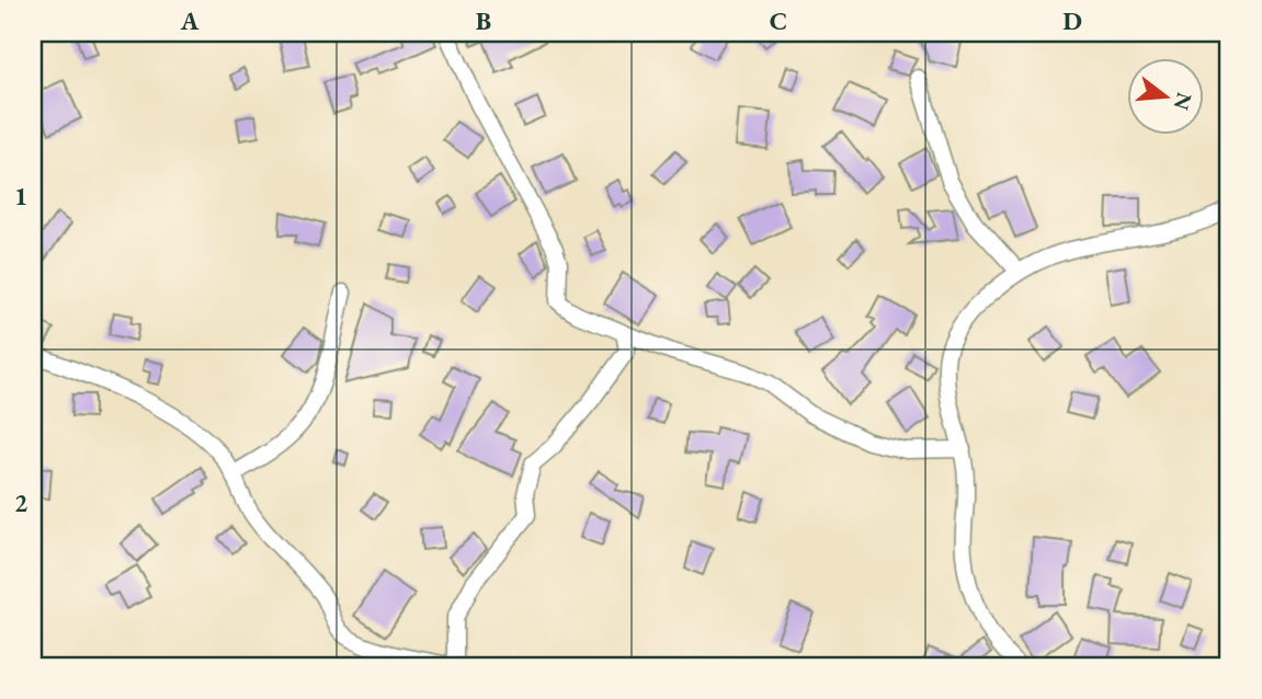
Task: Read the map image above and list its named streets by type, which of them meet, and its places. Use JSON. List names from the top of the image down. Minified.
{"north":"right","grid":{"columns":["A","B","C","D"],"rows":["1","2"]}}
